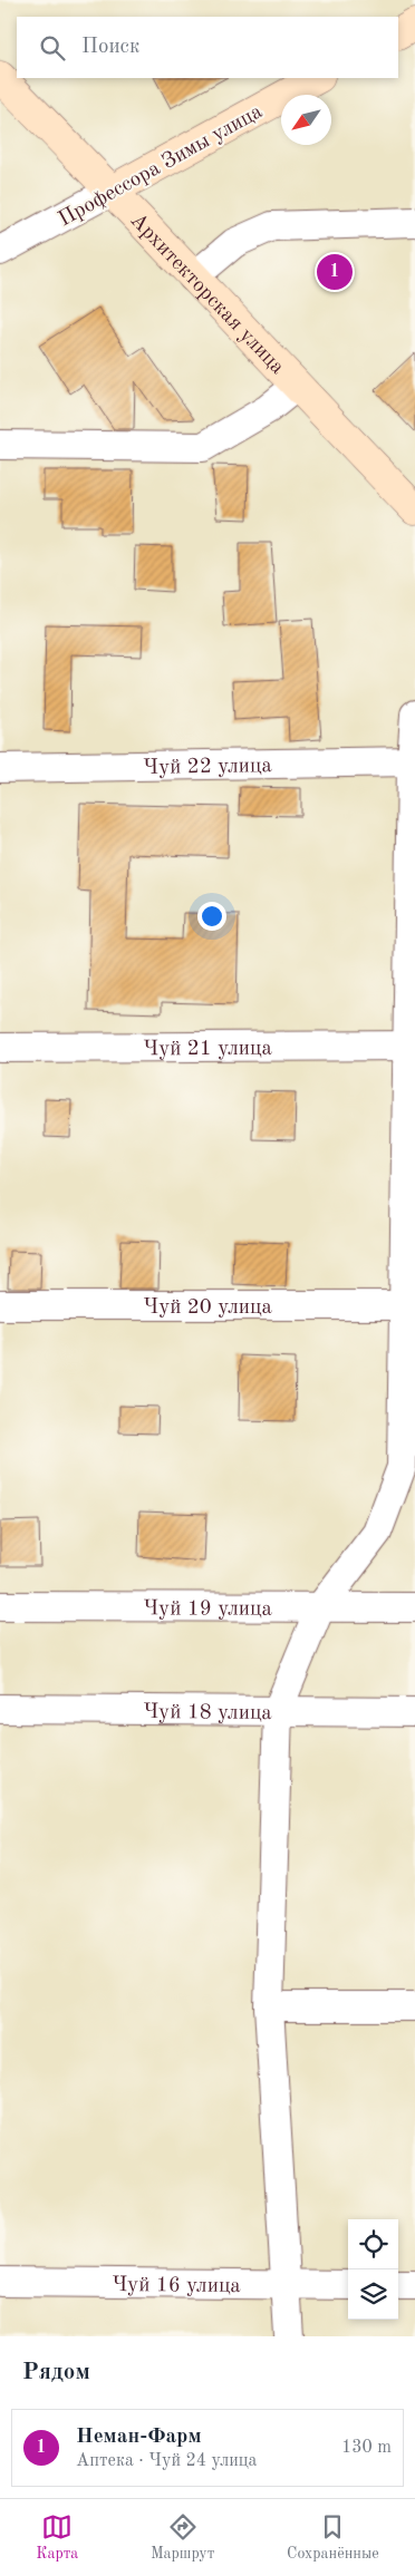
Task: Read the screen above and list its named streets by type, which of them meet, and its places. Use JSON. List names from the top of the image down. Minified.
{"streets":{"street":["Профессора Зимы улица","Архитекторская улица","Чуй 22 улица","Чуй 21 улица","Чуй 20 улица","Чуй 19 улица","Чуй 18 улица","Чуй 16 улица"]},"crossings":[["Профессора Зимы улица","Архитекторская улица"]],"north":"bottom left","page":{"search":"Поиск","pins":"1","heading":"Рядом","list":[{"mark":"1","name":"Неман-Фарм","note":"Аптека · Чуй 24 улица","value":"130 m"}],"nav":["Карта","Маршрут","Сохранённые"]}}
